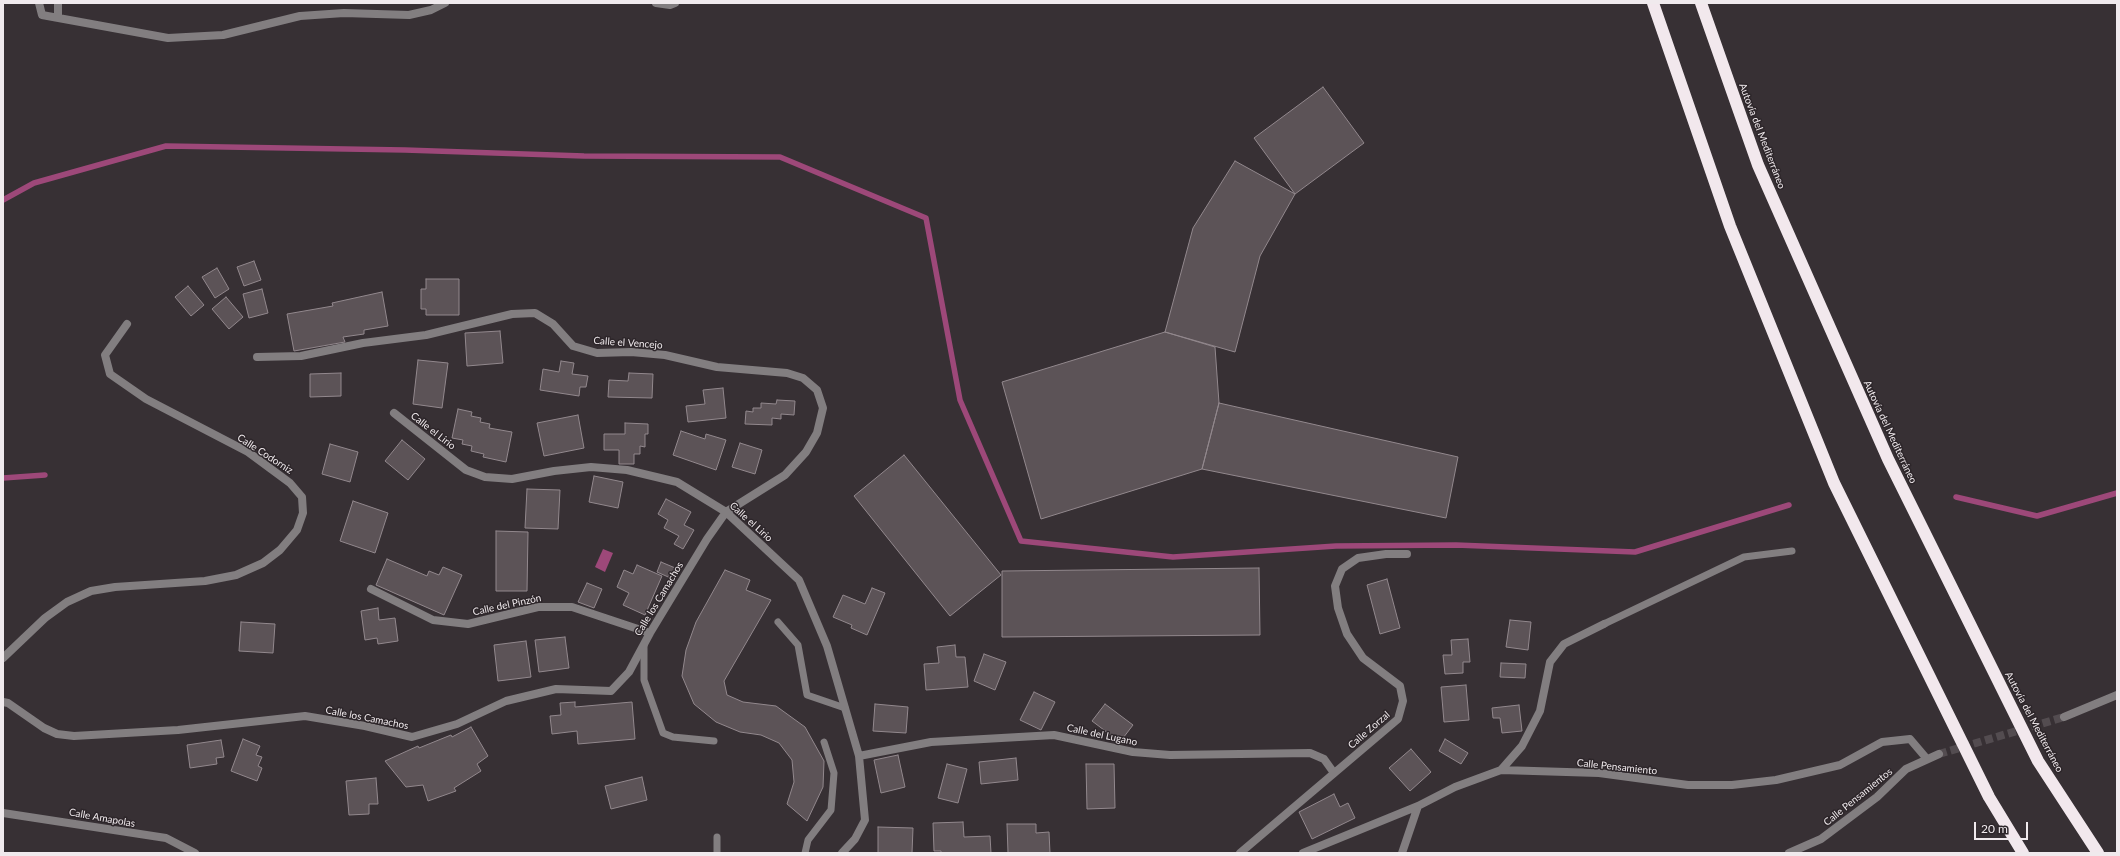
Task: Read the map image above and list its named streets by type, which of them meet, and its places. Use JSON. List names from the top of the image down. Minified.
{"streets":{"highway":["Autovía del Mediterráneo"],"street":["Calle el Vencejo","Calle el Lirio","Calle Codorniz","Calle los Camachos","Calle del Pinzón","Calle Zorzal","Calle del Lugano","Calle Pensamiento","Calle Pensamientos","Calle Amapolas"]},"crossings":[["Calle el Vencejo","Calle el Lirio"],["Calle el Vencejo","Calle los Camachos"],["Calle el Lirio","Calle los Camachos"],["Calle el Lirio","Calle del Lugano"],["Calle los Camachos","Calle del Pinzón"],["Calle Zorzal","Calle del Lugano"],["Calle Pensamiento","Calle Pensamientos"]],"scale_bar":"20 m"}
